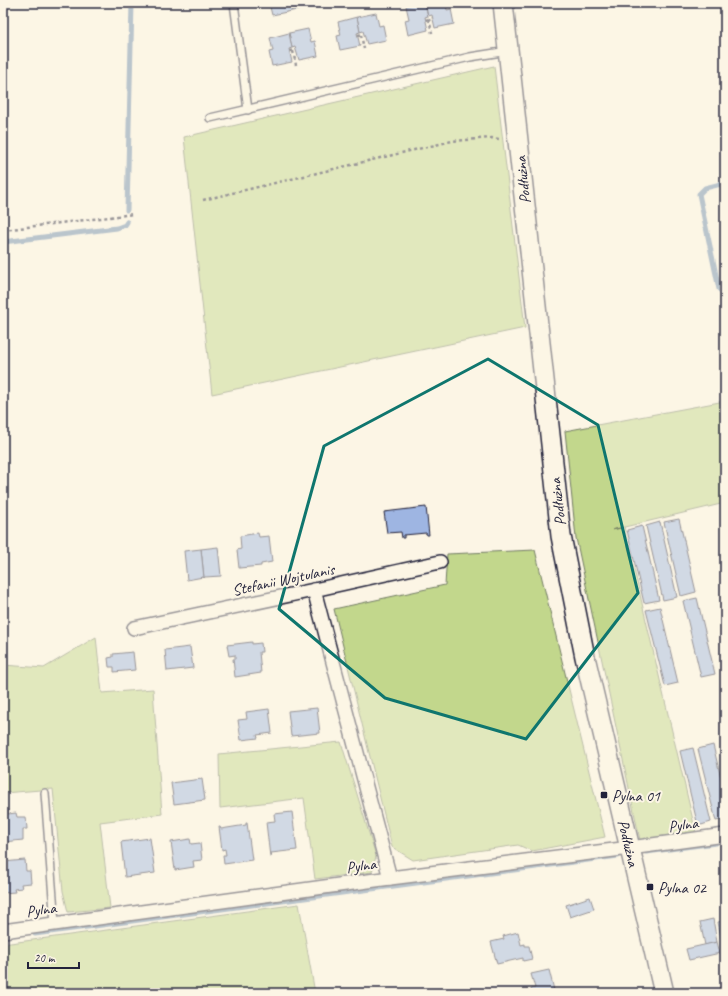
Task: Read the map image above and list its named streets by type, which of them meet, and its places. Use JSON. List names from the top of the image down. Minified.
{"streets":{"street":["Podłużna","Stefanii Wojtulanis","Pylna"]},"crossings":[["Podłużna","Pylna"]],"places":{"transit":["Pylna 01","Pylna 02"]},"scale_bar":"20 m"}
